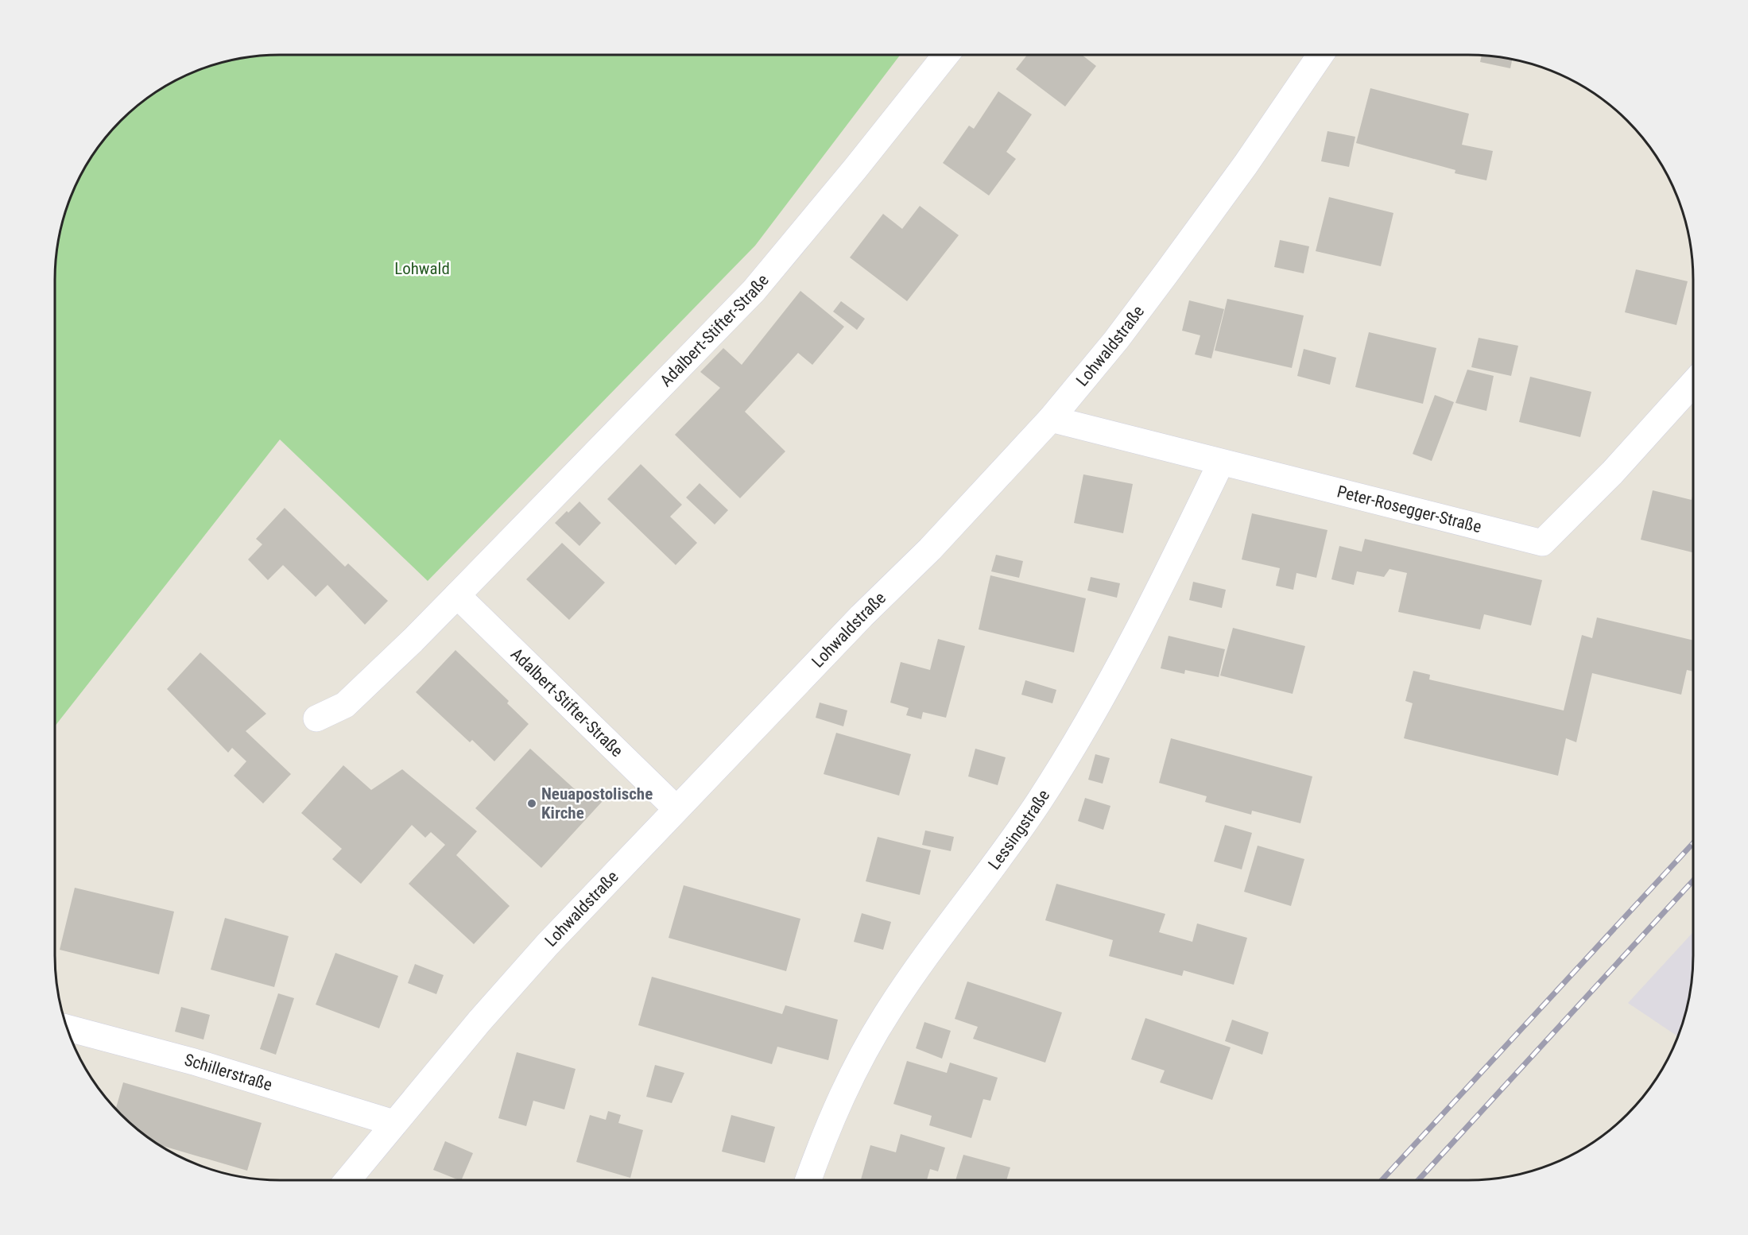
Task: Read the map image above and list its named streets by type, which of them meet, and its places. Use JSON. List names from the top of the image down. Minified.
{"streets":{"street":["Adalbert-Stifter-Straße","Lohwaldstraße","Peter-Rosegger-Straße","Lessingstraße","Schillerstraße"]},"crossings":[["Adalbert-Stifter-Straße","Lohwaldstraße"],["Lohwaldstraße","Peter-Rosegger-Straße"],["Lohwaldstraße","Schillerstraße"],["Peter-Rosegger-Straße","Lessingstraße"]],"parks":["Lohwald"],"places":["Neuapostolische Kirche"]}
